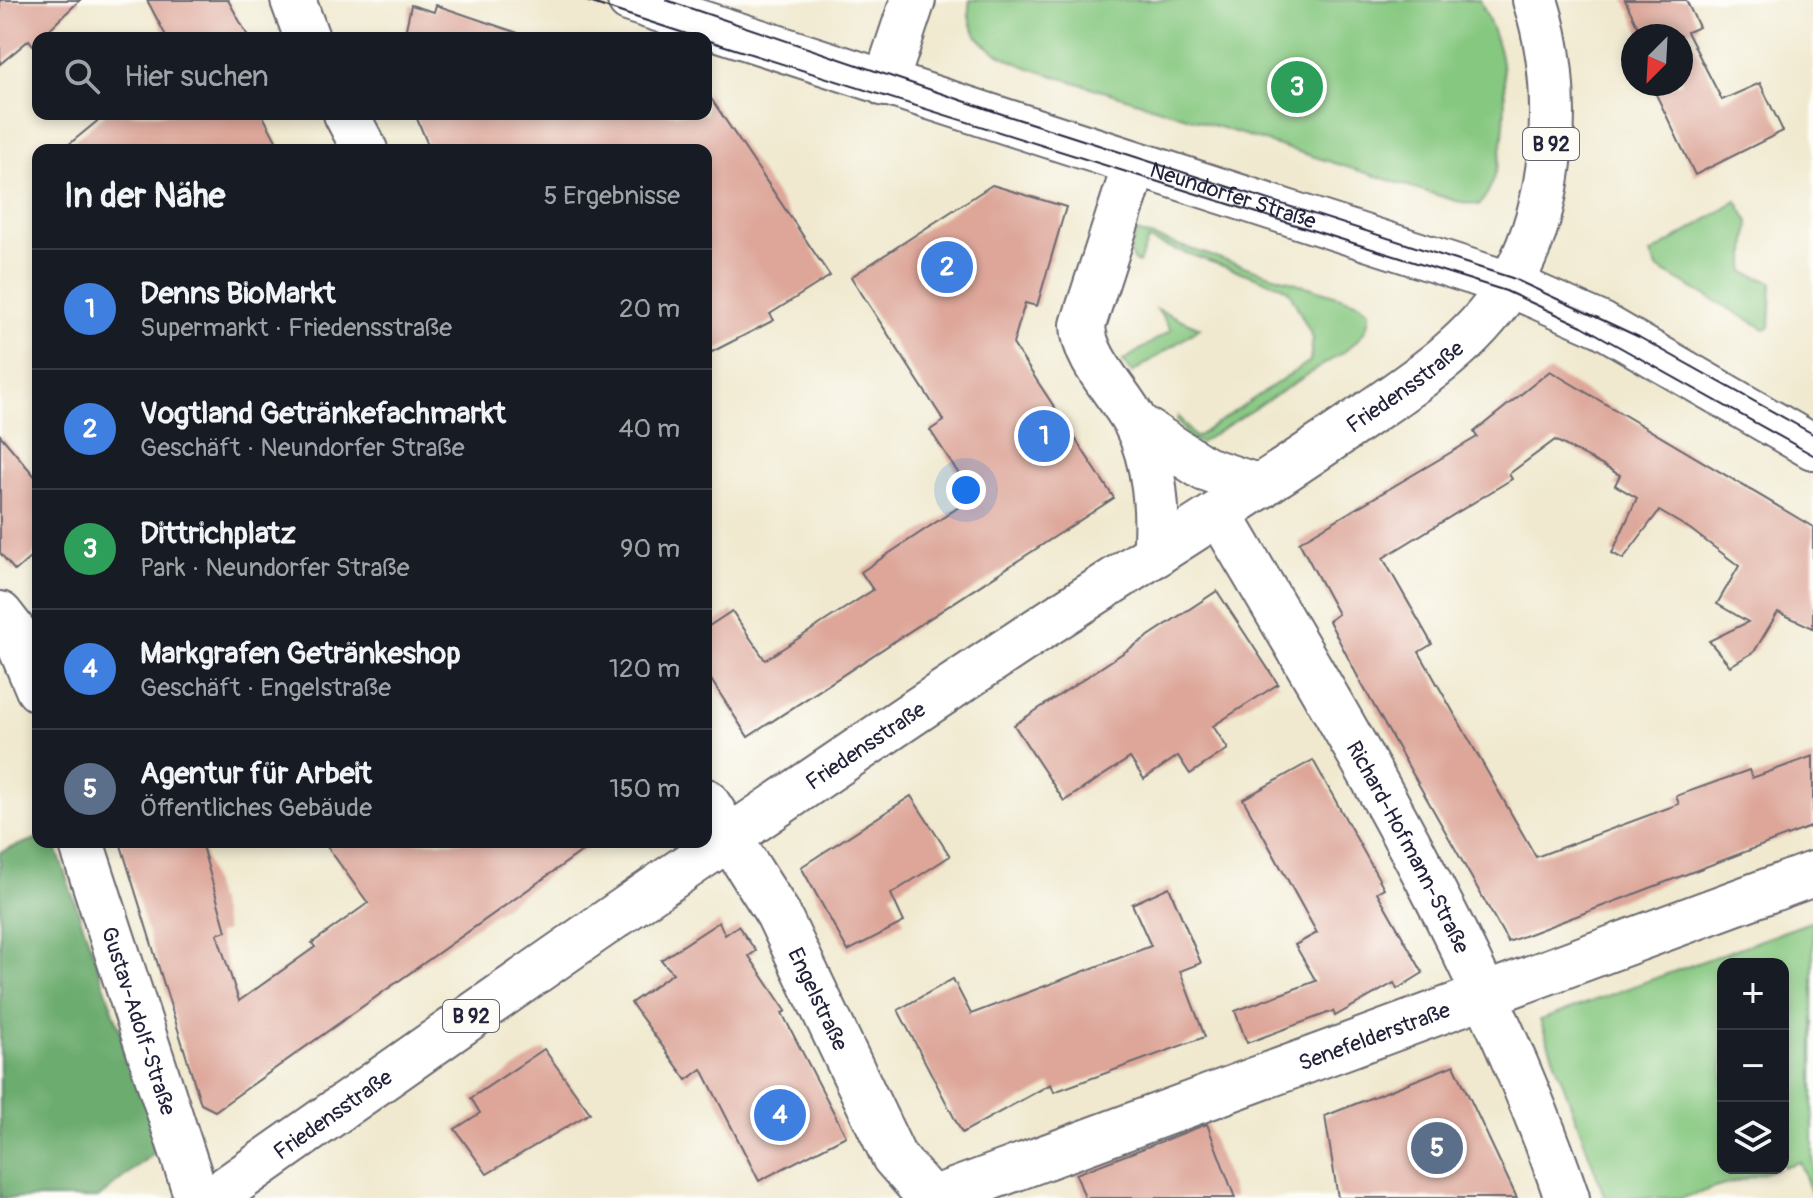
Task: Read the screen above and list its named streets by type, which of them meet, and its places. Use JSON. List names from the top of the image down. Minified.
{"streets":{"street":["B 92","Neundorfer Straße","Friedensstraße","Richard-Hofmann-Straße","Engelstraße","Gustav-Adolf-Straße","Senefelderstraße"]},"crossings":[["B 92","Neundorfer Straße"],["B 92","Friedensstraße"],["Neundorfer Straße","Friedensstraße"],["Friedensstraße","Richard-Hofmann-Straße"],["Friedensstraße","Engelstraße"],["Richard-Hofmann-Straße","Senefelderstraße"],["Engelstraße","Senefelderstraße"]],"north":"bottom left","page":{"search":"Hier suchen","pins":["3","2","1","4","5"],"heading":["In der Nähe","5 Ergebnisse"],"list":[{"mark":"1","name":"Denns BioMarkt","note":"Supermarkt · Friedensstraße","value":"20 m"},{"mark":"2","name":"Vogtland Getränkefachmarkt","note":"Geschäft · Neundorfer Straße","value":"40 m"},{"mark":"3","name":"Dittrichplatz","note":"Park · Neundorfer Straße","value":"90 m"},{"mark":"4","name":"Markgrafen Getränkeshop","note":"Geschäft · Engelstraße","value":"120 m"},{"mark":"5","name":"Agentur für Arbeit","note":"Öffentliches Gebäude","value":"150 m"}],"map_buttons":["+","−"]}}
